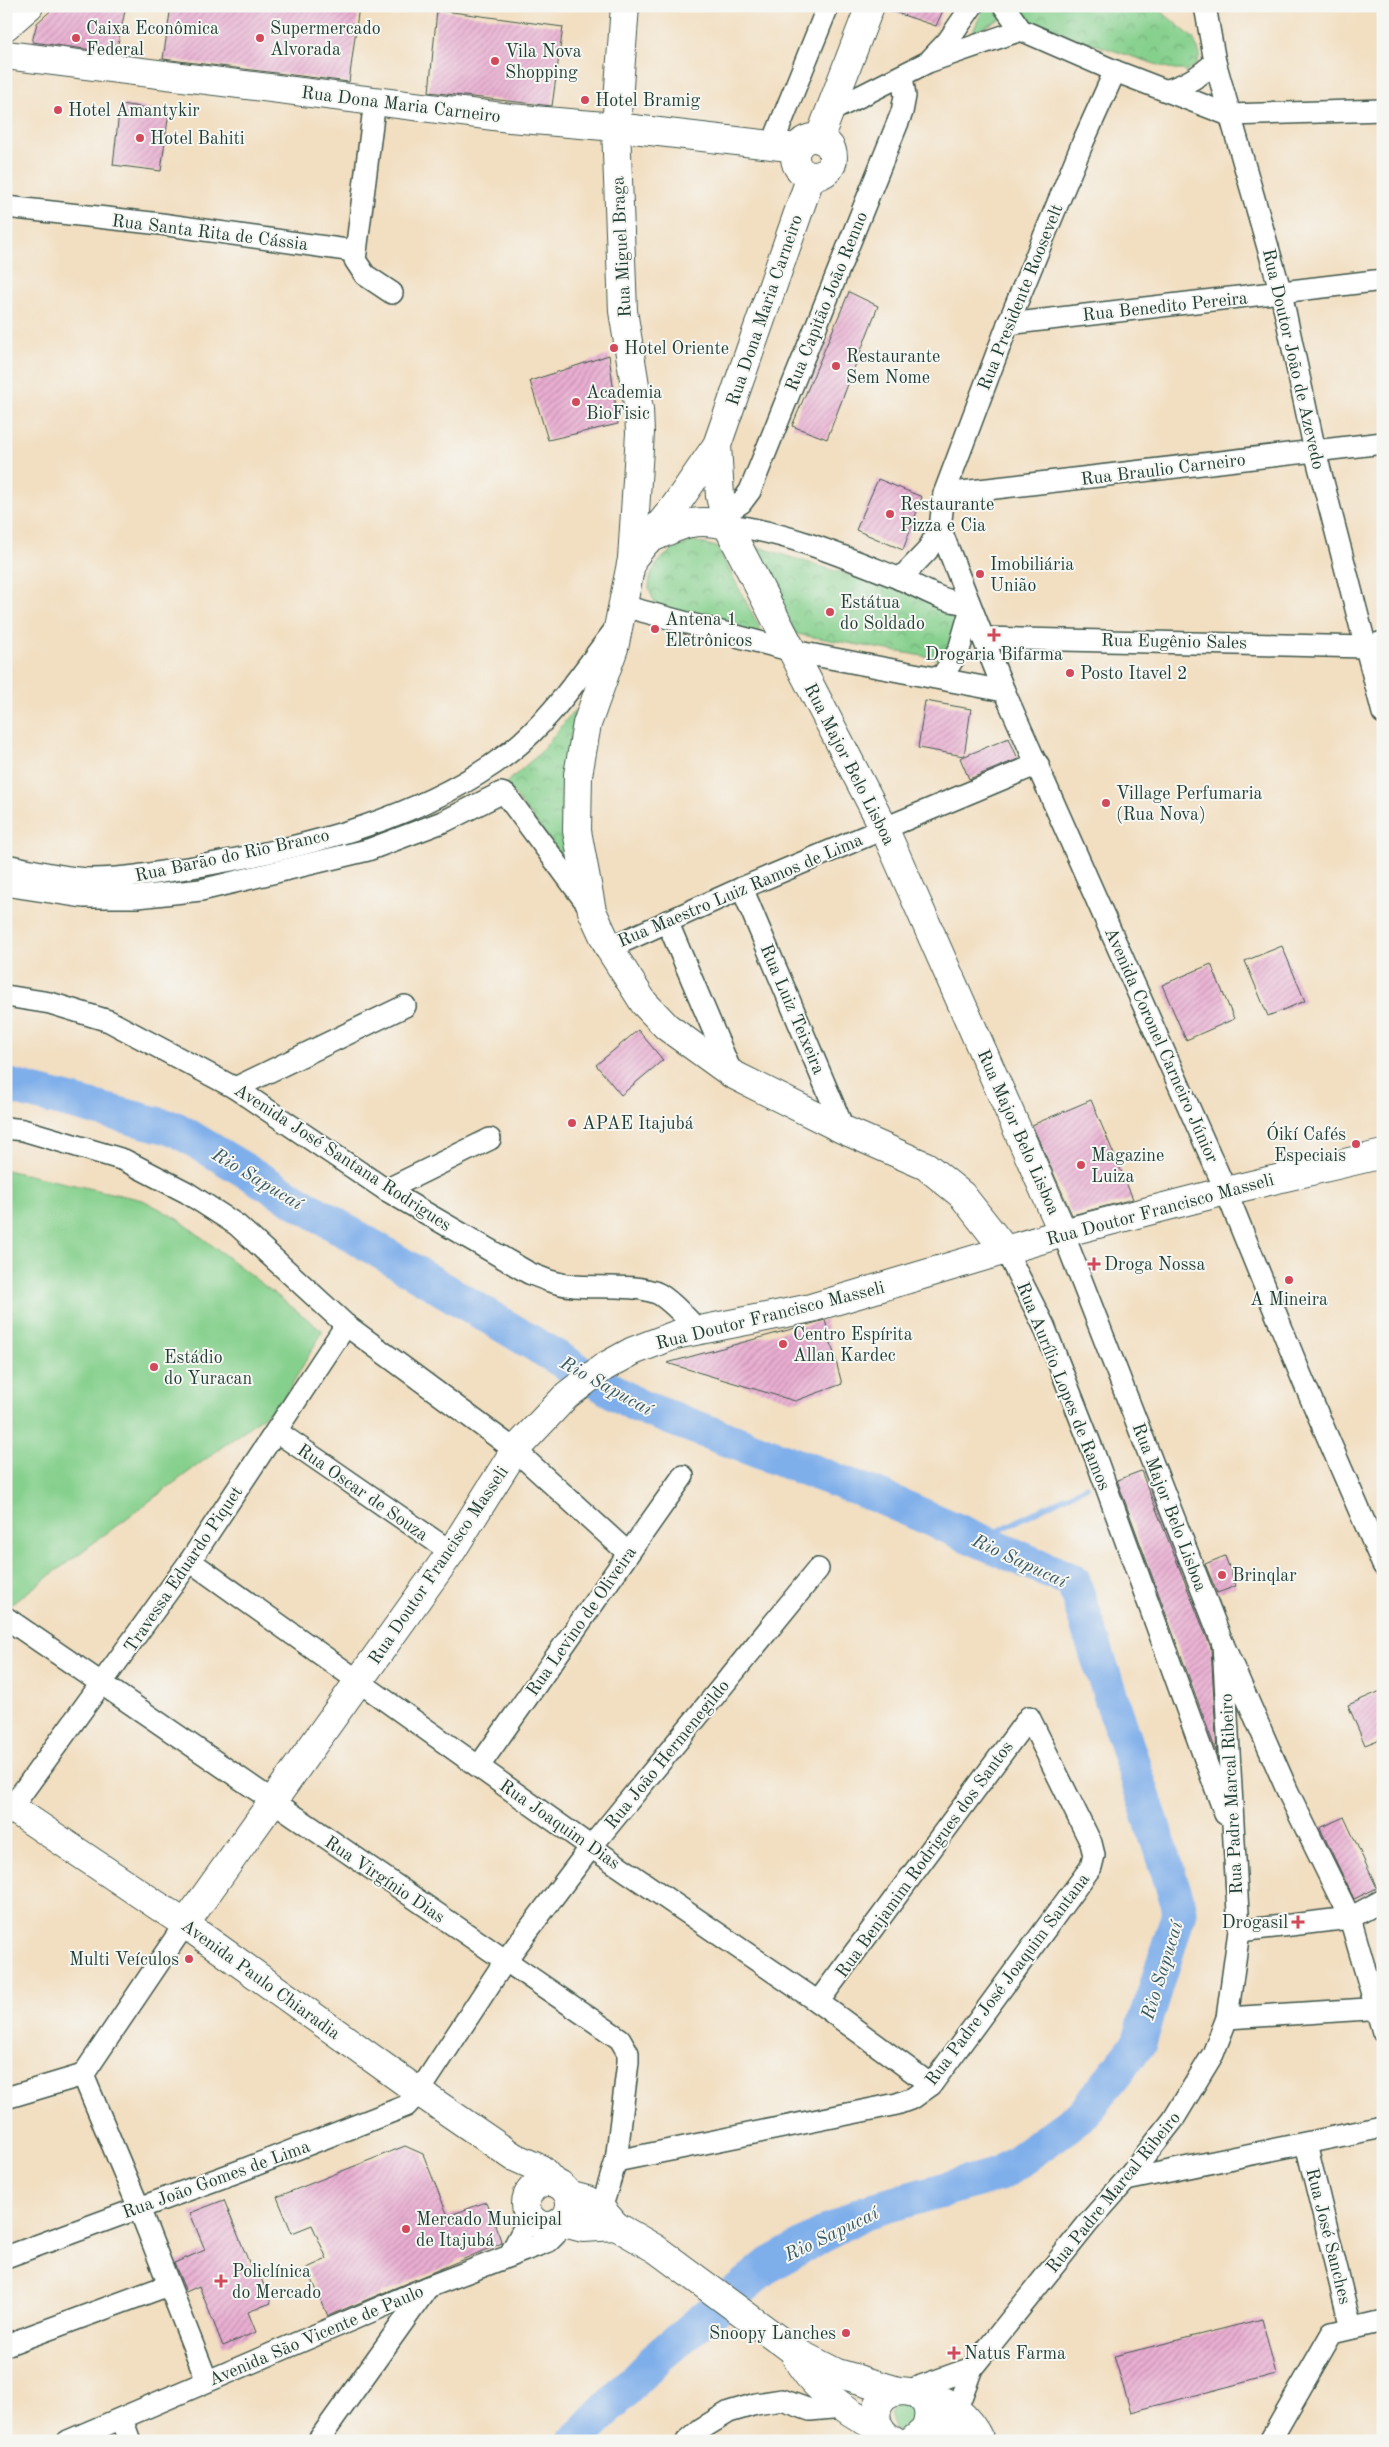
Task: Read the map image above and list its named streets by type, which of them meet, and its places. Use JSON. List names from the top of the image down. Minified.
{"streets":{"main road":["Rua Dona Maria Carneiro","Rua Miguel Braga","Rua Major Belo Lisboa","Rua Doutor Francisco Masseli","Rua Aurílio Lopes de Ramos","Avenida Paulo Chiaradia"],"street":["Rua Santa Rita de Cássia","Rua Presidente Roosevelt","Rua Capitão João Renno","Rua Benedito Pereira","Rua Doutor João de Azevedo","Rua Braulio Carneiro","Rua Eugênio Sales","Rua Barão do Rio Branco","Rua Maestro Luiz Ramos de Lima","Rua Luiz Teixeira","Avenida Coronel Carneiro Júnior","Avenida José Santana Rodrigues","Rua Oscar de Souza","Travessa Eduardo Piquet","Rua Levino de Oliveira","Rua João Hermenegildo","Rua Padre Marcal Ribeiro","Rua Joaquim Dias","Rua Benjamim Rodrigues dos Santos","Rua Virgínio Dias","Rua Padre José Joaquim Santana","Rua João Gomes de Lima","Rua José Sanches","Avenida São Vicente de Paulo"]},"crossings":[["Rua Dona Maria Carneiro","Rua Miguel Braga"],["Rua Dona Maria Carneiro","Rua Capitão João Renno"],["Rua Dona Maria Carneiro","Rua Major Belo Lisboa"],["Rua Miguel Braga","Rua Barão do Rio Branco"],["Rua Miguel Braga","Rua Aurílio Lopes de Ramos"],["Rua Presidente Roosevelt","Rua Benedito Pereira"],["Rua Presidente Roosevelt","Rua Braulio Carneiro"],["Rua Presidente Roosevelt","Avenida Coronel Carneiro Júnior"],["Rua Capitão João Renno","Rua Major Belo Lisboa"],["Rua Benedito Pereira","Rua Doutor João de Azevedo"],["Rua Doutor João de Azevedo","Rua Braulio Carneiro"],["Rua Doutor João de Azevedo","Rua Eugênio Sales"],["Rua Eugênio Sales","Avenida Coronel Carneiro Júnior"],["Rua Major Belo Lisboa","Rua Maestro Luiz Ramos de Lima"],["Rua Major Belo Lisboa","Rua Doutor Francisco Masseli"],["Rua Major Belo Lisboa","Rua Padre Marcal Ribeiro"],["Rua Barão do Rio Branco","Rua Aurílio Lopes de Ramos"],["Rua Maestro Luiz Ramos de Lima","Rua Luiz Teixeira"],["Rua Maestro Luiz Ramos de Lima","Avenida Coronel Carneiro Júnior"],["Rua Maestro Luiz Ramos de Lima","Rua Aurílio Lopes de Ramos"],["Rua Luiz Teixeira","Rua Aurílio Lopes de Ramos"],["Avenida Coronel Carneiro Júnior","Rua Doutor Francisco Masseli"],["Avenida José Santana Rodrigues","Rua Doutor Francisco Masseli"],["Rua Doutor Francisco Masseli","Rua Aurílio Lopes de Ramos"],["Rua Doutor Francisco Masseli","Rua Oscar de Souza"],["Rua Doutor Francisco Masseli","Rua Joaquim Dias"],["Rua Doutor Francisco Masseli","Rua Virgínio Dias"],["Rua Doutor Francisco Masseli","Avenida Paulo Chiaradia"],["Rua Aurílio Lopes de Ramos","Rua Padre Marcal Ribeiro"],["Rua Oscar de Souza","Travessa Eduardo Piquet"],["Travessa Eduardo Piquet","Rua Joaquim Dias"],["Travessa Eduardo Piquet","Rua Virgínio Dias"],["Travessa Eduardo Piquet","Avenida Paulo Chiaradia"],["Rua Levino de Oliveira","Rua Joaquim Dias"],["Rua João Hermenegildo","Rua Joaquim Dias"],["Rua João Hermenegildo","Rua Virgínio Dias"],["Rua João Hermenegildo","Avenida Paulo Chiaradia"],["Rua João Hermenegildo","Rua João Gomes de Lima"],["Rua Joaquim Dias","Rua Benjamim Rodrigues dos Santos"],["Rua Joaquim Dias","Rua Padre José Joaquim Santana"],["Rua Benjamim Rodrigues dos Santos","Rua Padre José Joaquim Santana"],["Rua Virgínio Dias","Avenida Paulo Chiaradia"],["Rua Virgínio Dias","Rua Padre José Joaquim Santana"],["Avenida Paulo Chiaradia","Rua João Gomes de Lima"],["Avenida Paulo Chiaradia","Avenida São Vicente de Paulo"]],"water":["Rio Sapucaí"],"places":{"other":["Caixa Econômica Federal","Supermercado Alvorada","Vila Nova Shopping","Hotel Bramig","Hotel Amantykir","Hotel Bahiti","Hotel Oriente","Restaurante Sem Nome","Academia BioFisic","Restaurante Pizza e Cia","Imobiliária União","Estátua do Soldado","Antena 1 Eletrônicos","Posto Itavel 2","Village Perfumaria (Rua Nova)","APAE Itajubá","Óikí Cafés Especiais","Magazine Luiza","A Mineira","Centro Espírita Allan Kardec","Estádio do Yuracan","Brinqlar","Multi Veículos","Mercado Municipal de Itajubá","Snoopy Lanches"],"health":["Drogaria Bifarma","Droga Nossa","Drogasil","Policlínica do Mercado","Natus Farma"]}}
